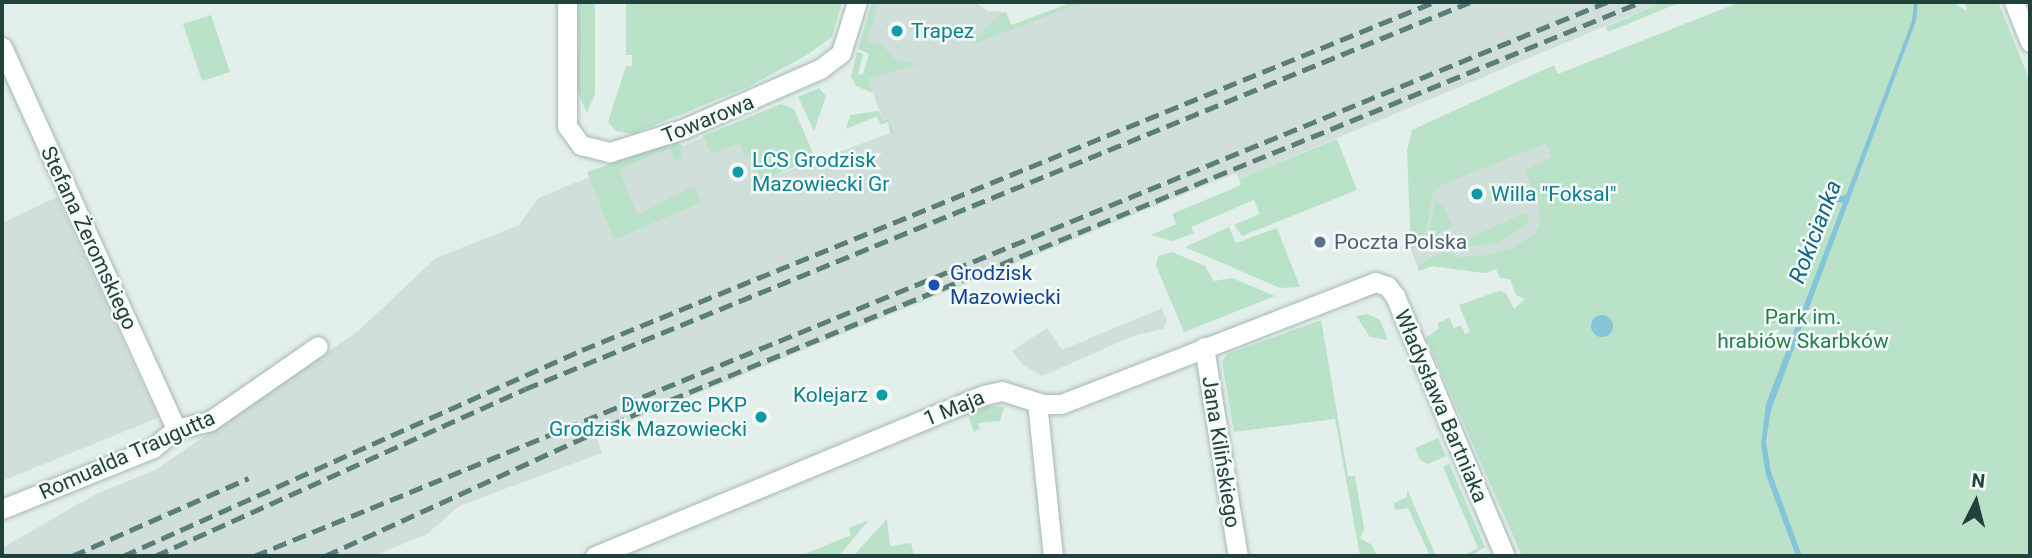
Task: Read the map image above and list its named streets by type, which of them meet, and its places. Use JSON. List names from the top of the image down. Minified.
{"streets":{"street":["Towarowa","Stefana Żeromskiego","Władysława Bartniaka","1 Maja","Jana Kilińskiego","Romualda Traugutta"]},"crossings":[["Stefana Żeromskiego","Romualda Traugutta"],["Władysława Bartniaka","1 Maja"],["1 Maja","Jana Kilińskiego"]],"water":["Rokicianka"],"parks":["Park im. hrabiów Skarbków"],"places":["Trapez","LCS Grodzisk Mazowiecki Gr","Willa \"Foksal\"","Poczta Polska","Grodzisk Mazowiecki","Kolejarz","Dworzec PKP Grodzisk Mazowiecki"],"north":"top"}
